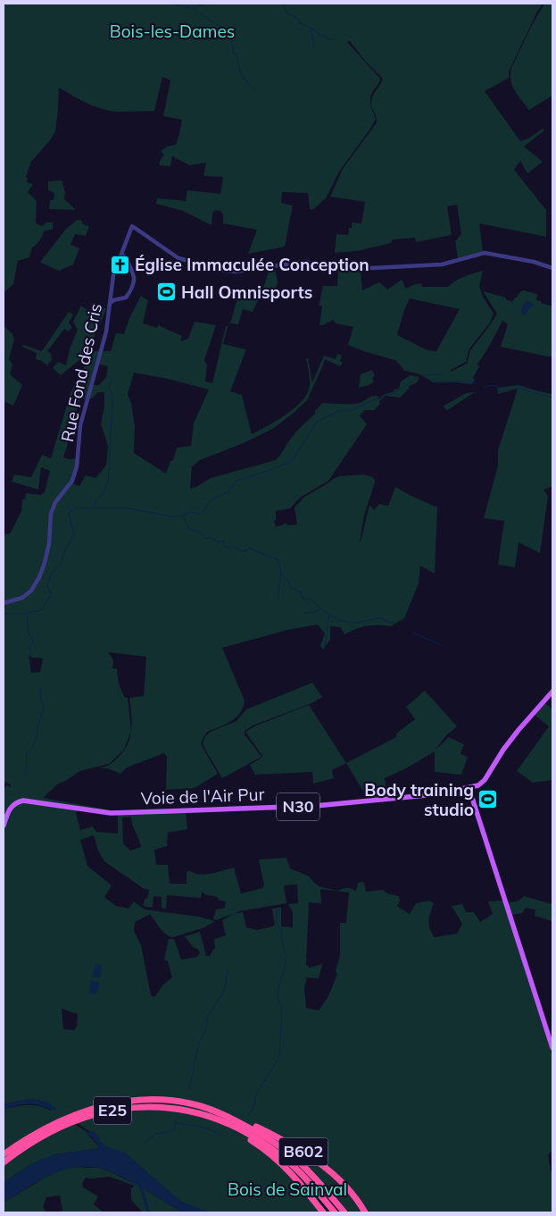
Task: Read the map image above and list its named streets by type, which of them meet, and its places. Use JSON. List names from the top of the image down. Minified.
{"streets":{"highway":["E25","B602"],"main road":["Voie de l'Air Pur","N30"],"street":["Rue Fond des Cris"]},"crossings":[["E25","B602"]],"parks":["Bois-les-Dames","Bois de Sainval"],"places":{"church":["Église Immaculée Conception"],"sports":["Hall Omnisports","Body training studio"]}}
